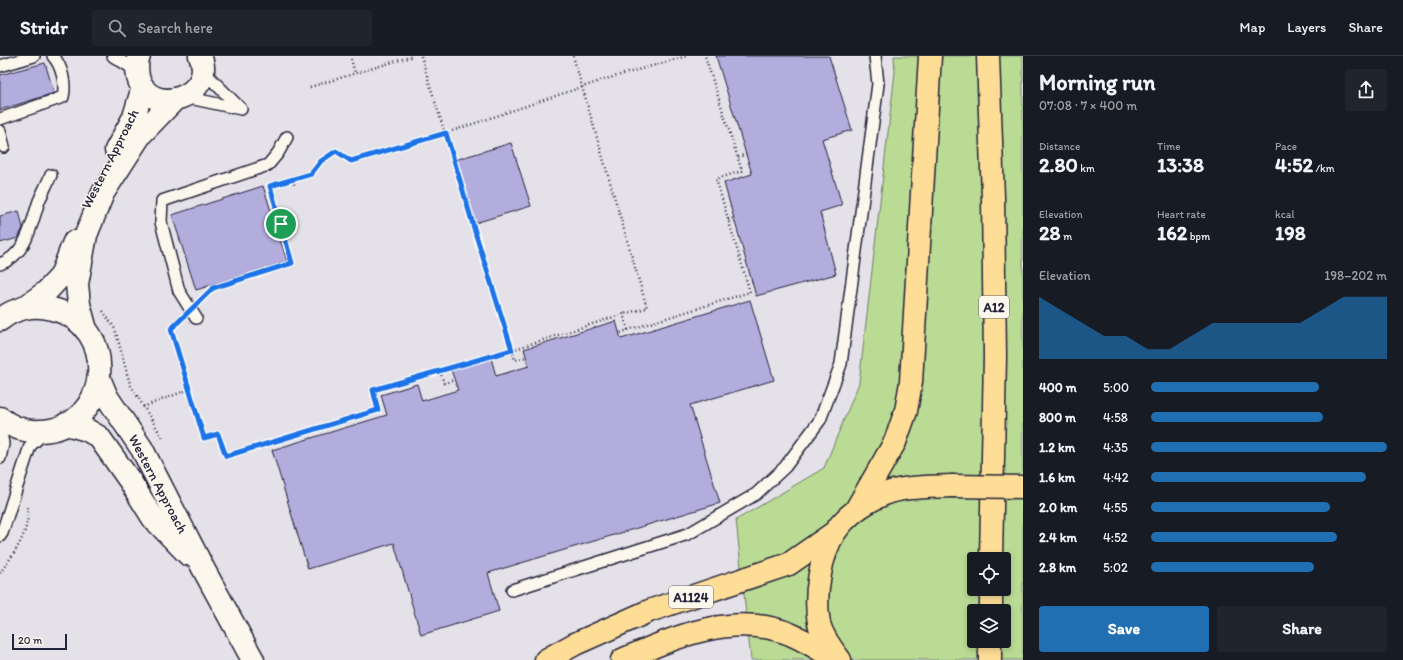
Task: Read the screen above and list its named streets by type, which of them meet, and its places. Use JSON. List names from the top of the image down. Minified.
{"streets":{"main road":["A12","A1124"],"street":["Western Approach"]},"scale_bar":"20 m","page":{"header":"Stridr","search":"Search here","nav":["Map","Layers","Share"],"heading":["Morning run","07:08 · 7 × 400 m"],"stats":[["Distance","2.80 km"],["Time","13:38"],["Pace","4:52 /km"],["Elevation","28 m"],["Heart rate","162 bpm"],["kcal","198"]],"chart":["Elevation","198–202 m"],"list":[{"name":"400 m","note":"5:00"},{"name":"800 m","note":"4:58"},{"name":"1.2 km","note":"4:35"},{"name":"1.6 km","note":"4:42"},{"name":"2.0 km","note":"4:55"},{"name":"2.4 km","note":"4:52"},{"name":"2.8 km","note":"5:02"}],"buttons":["Save","Share"],"scale":"20 m"}}
